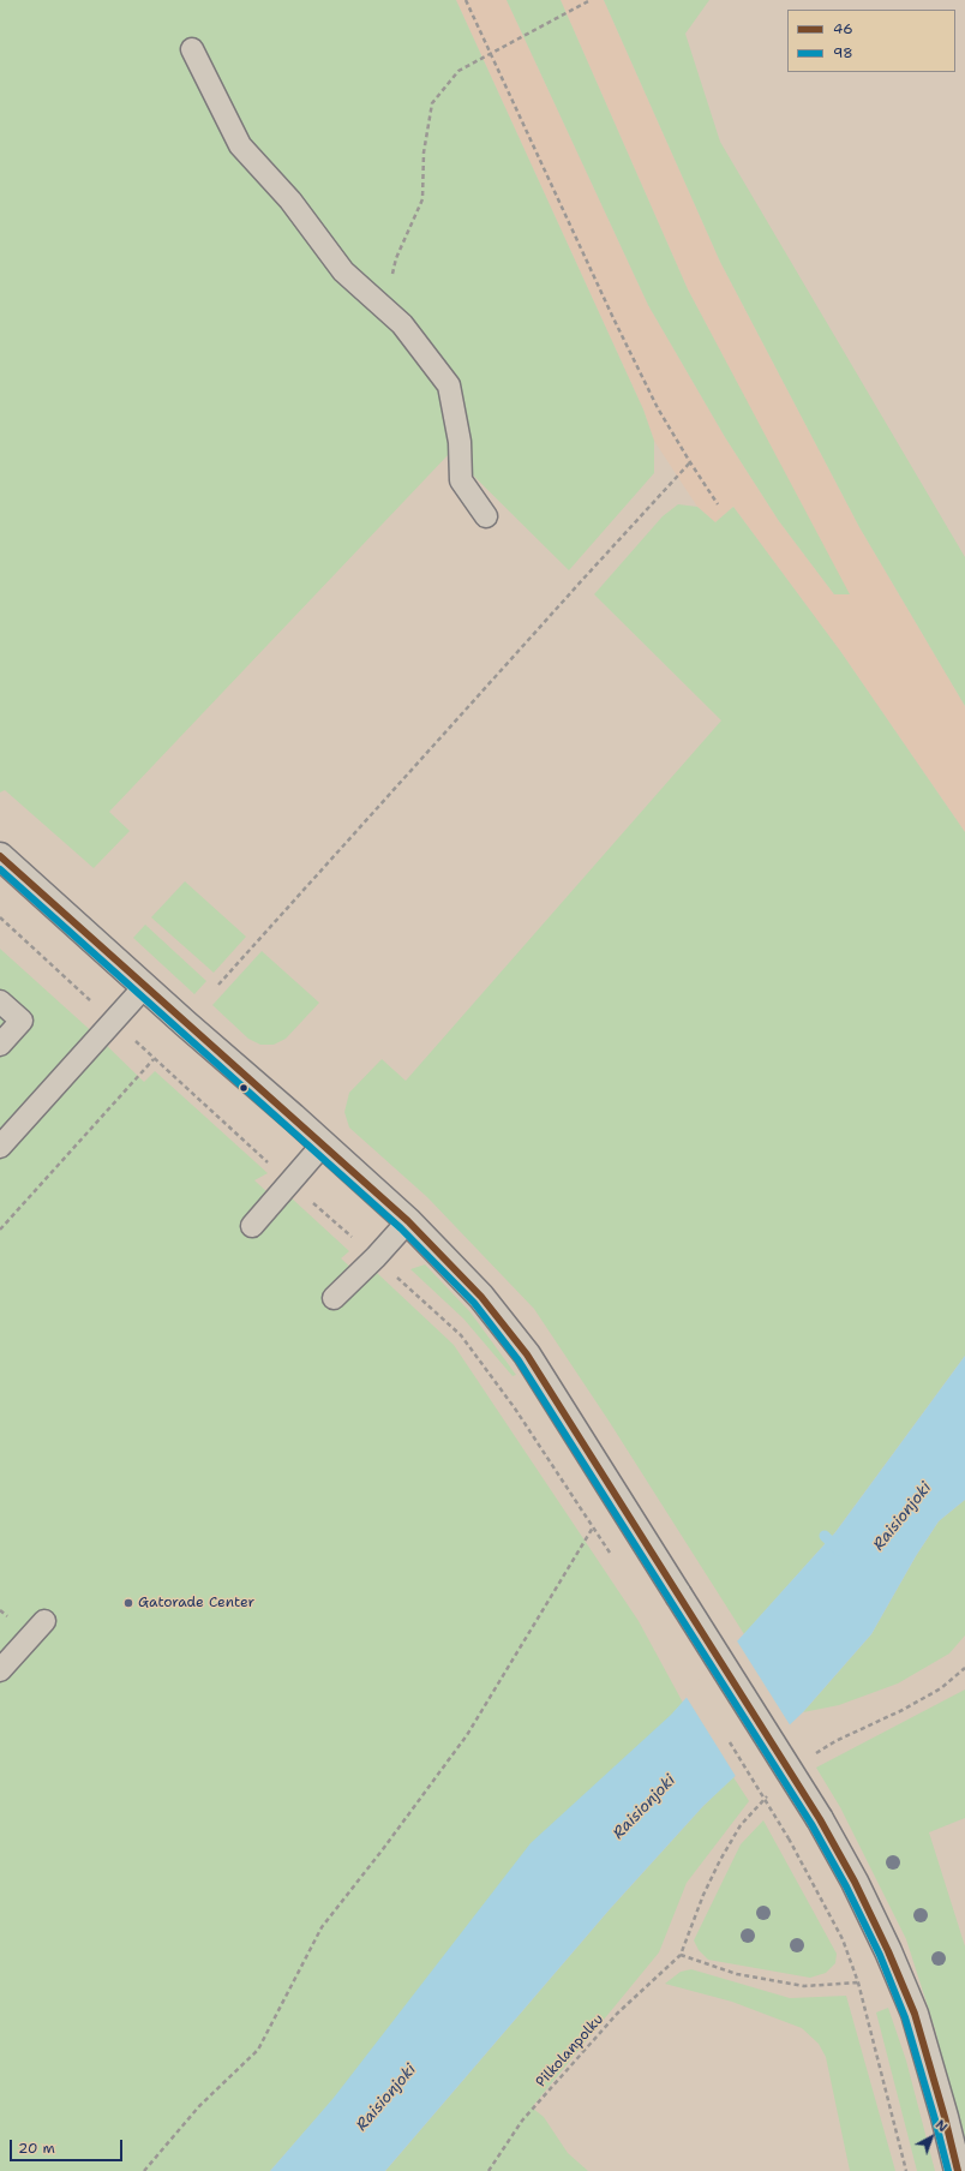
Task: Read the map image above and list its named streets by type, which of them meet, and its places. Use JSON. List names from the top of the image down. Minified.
{"streets":{"path":["Pilkolanpolku"]},"water":["Raisionjoki"],"places":["Gatorade Center"],"lines":["transit line 46","transit line 98"],"legend":["46","98"],"scale_bar":"20 m","north":"top right"}
